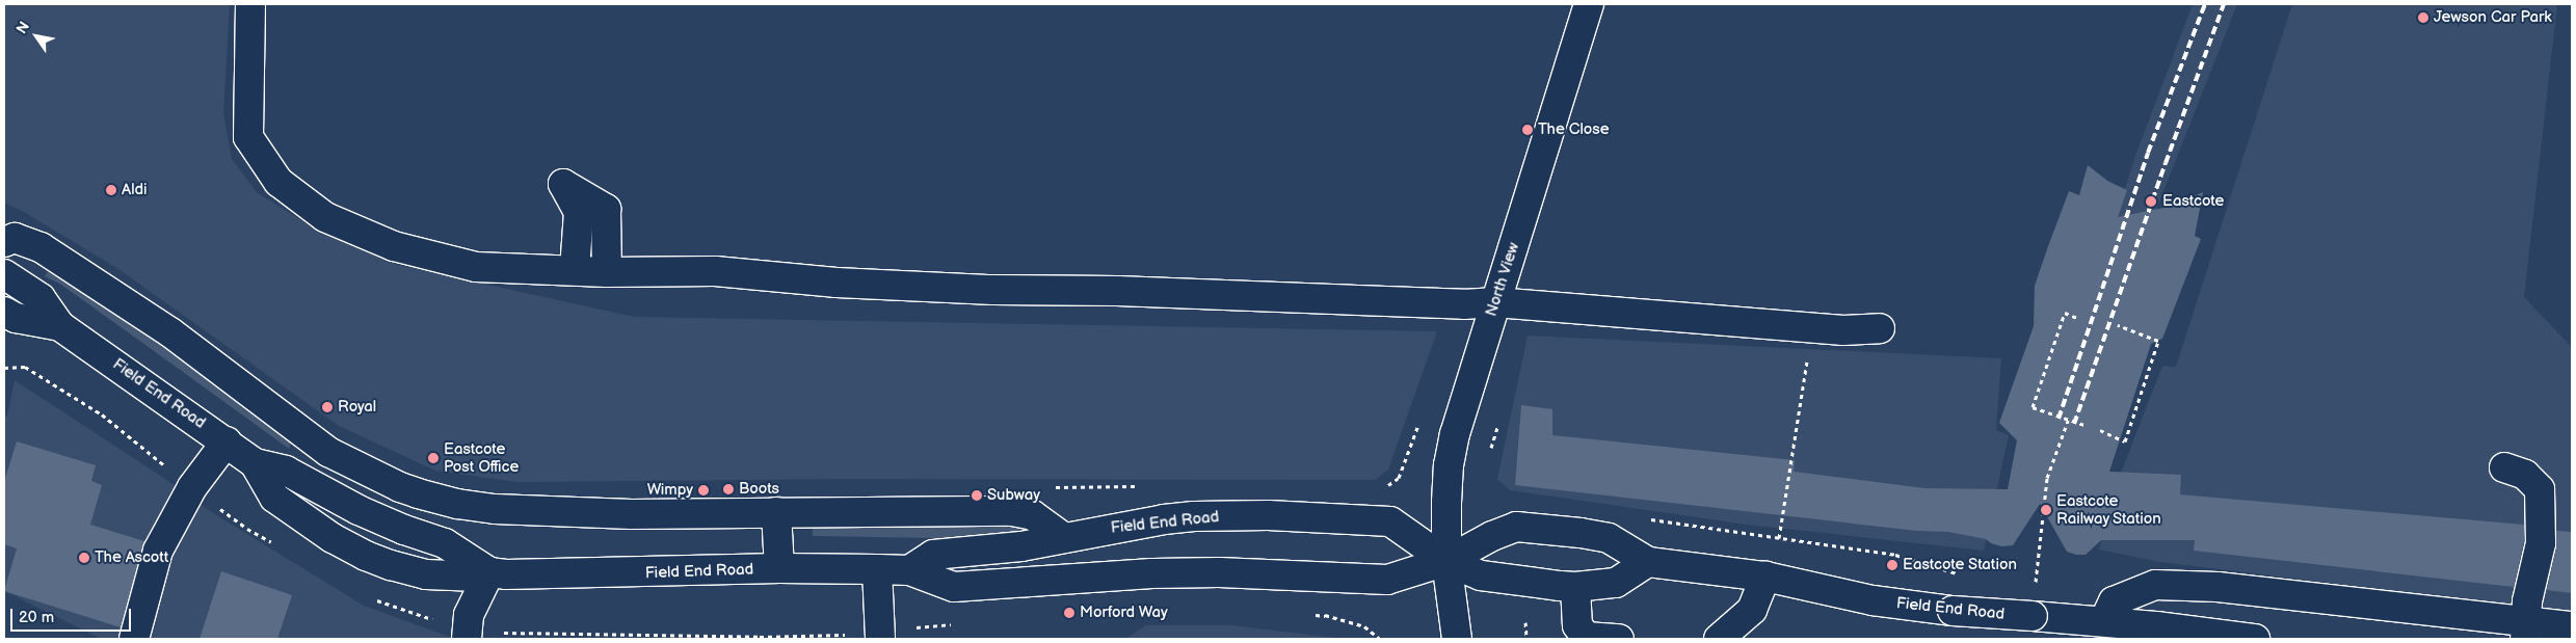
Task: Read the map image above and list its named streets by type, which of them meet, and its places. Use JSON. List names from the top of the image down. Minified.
{"streets":{"street":["North View","Field End Road"]},"crossings":[["North View","Field End Road"]],"places":["Jewson Car Park","The Close","Aldi","Eastcote","Royal","Eastcote Post Office","Boots","Wimpy","Subway","Eastcote Railway Station","The Ascott","Eastcote Station","Morford Way"],"scale_bar":"20 m","north":"top left"}
